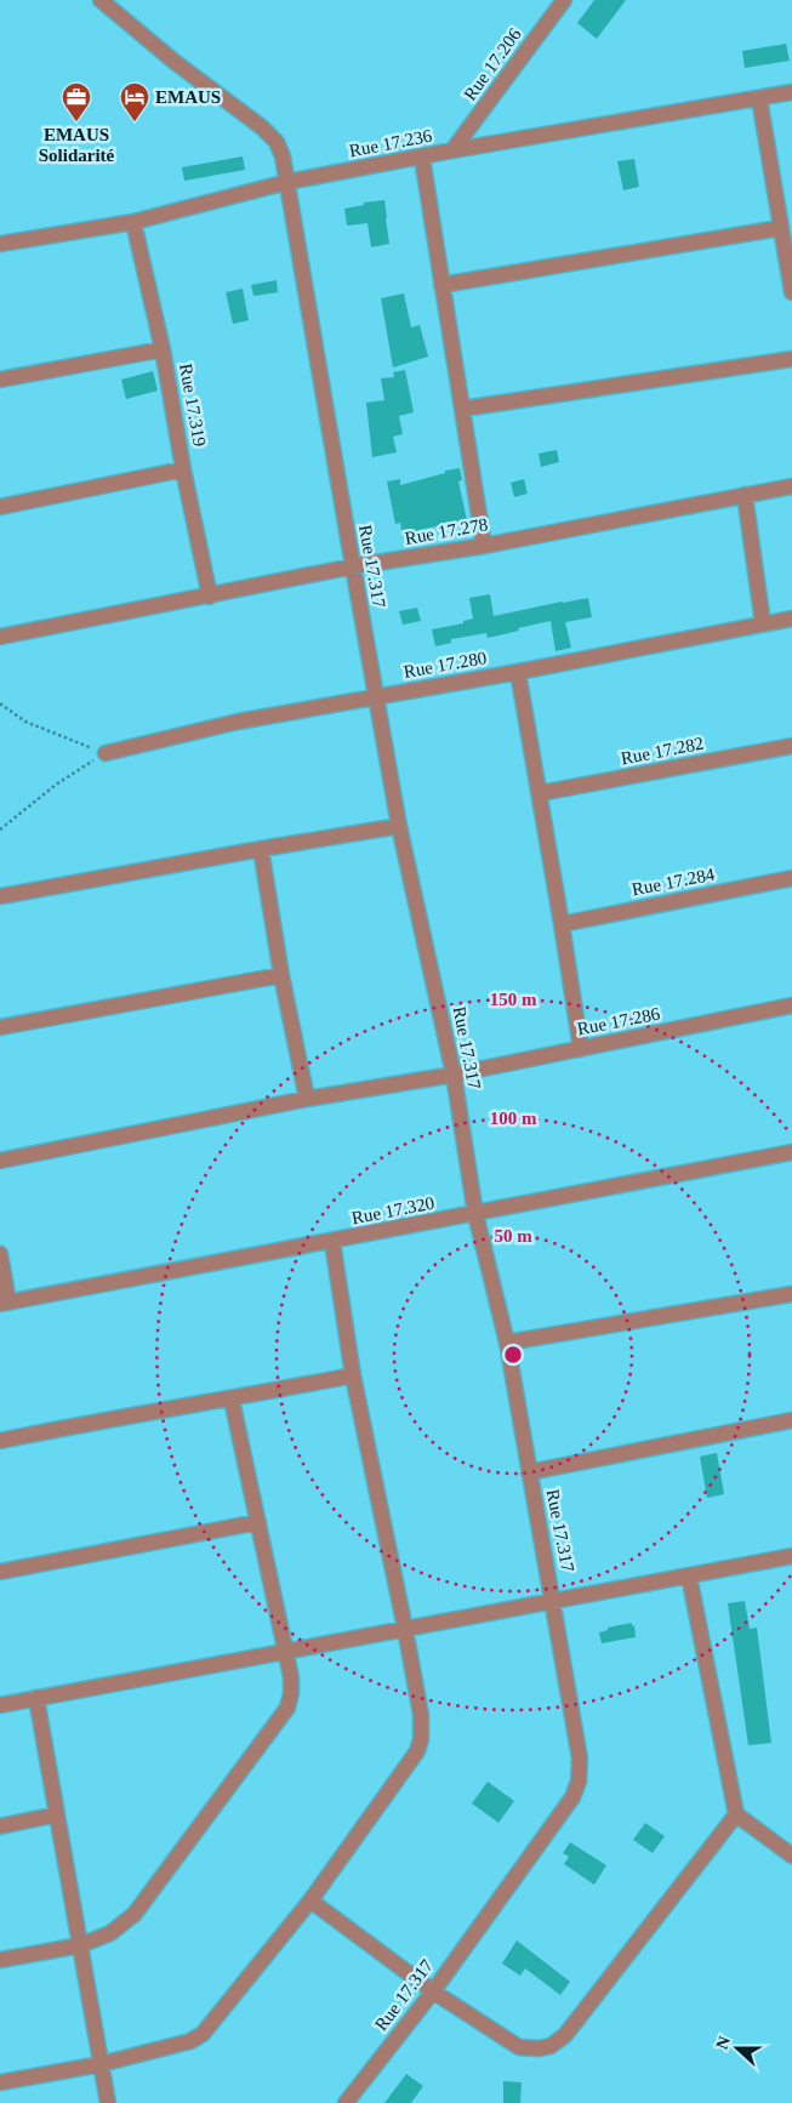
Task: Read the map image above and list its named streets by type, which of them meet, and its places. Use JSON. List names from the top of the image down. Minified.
{"streets":{"street":["Rue 17.206","Rue 17.236","Rue 17.319","Rue 17.278","Rue 17.317","Rue 17.280","Rue 17.282","Rue 17.284","Rue 17.286","Rue 17.320"]},"crossings":[["Rue 17.206","Rue 17.236"],["Rue 17.236","Rue 17.319"],["Rue 17.236","Rue 17.317"],["Rue 17.319","Rue 17.278"],["Rue 17.278","Rue 17.317"],["Rue 17.317","Rue 17.280"],["Rue 17.317","Rue 17.286"],["Rue 17.317","Rue 17.320"]],"places":{"office":["EMAUS Solidarité"],"hotel":["EMAUS"]},"north":"left","rings":["150 m","100 m","50 m"]}
